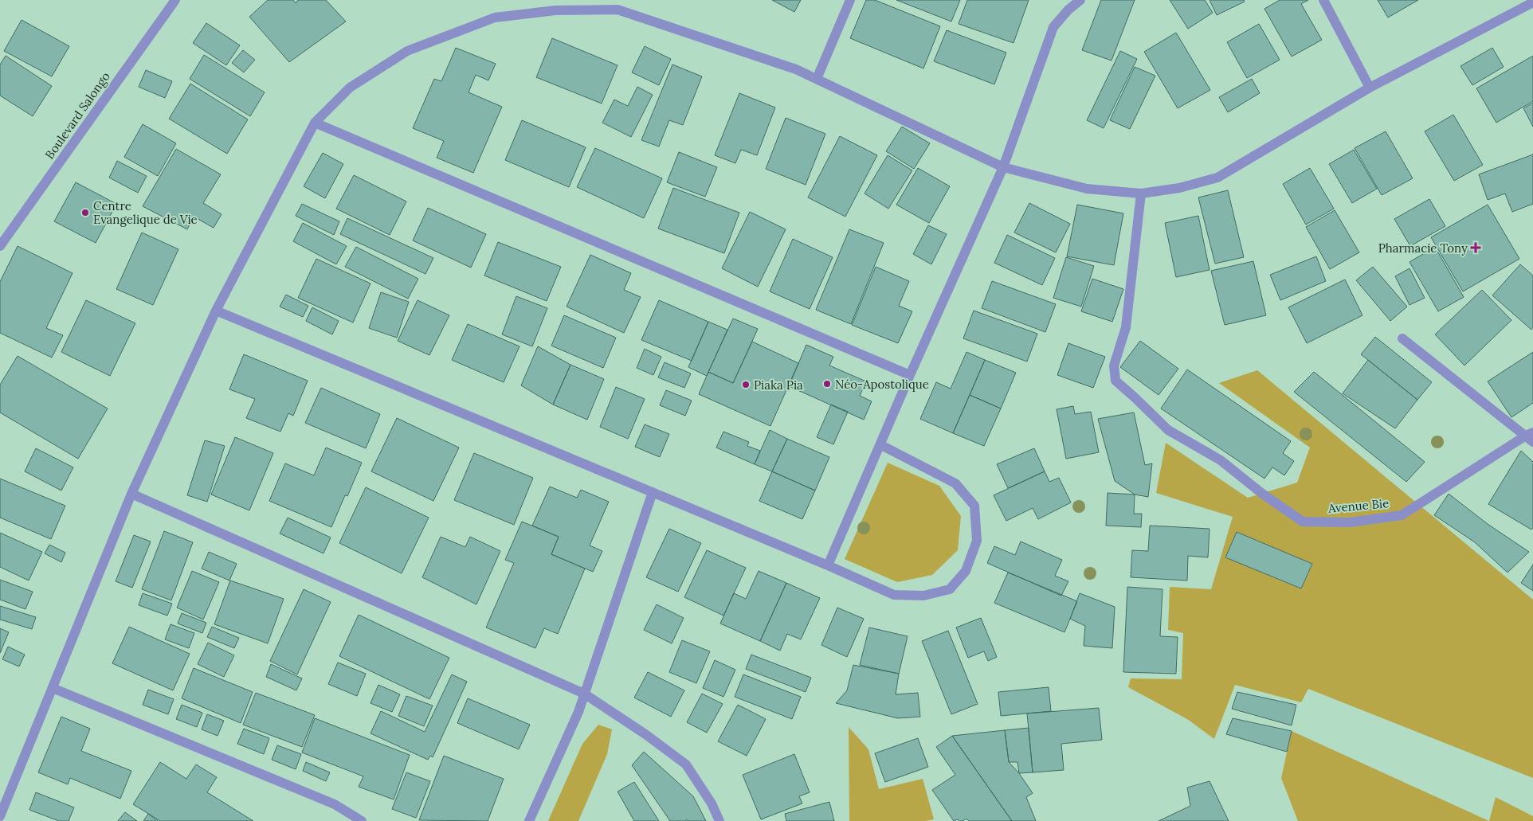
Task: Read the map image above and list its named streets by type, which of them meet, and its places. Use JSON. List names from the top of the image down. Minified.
{"streets":{"street":["Boulevard Salongo","Avenue Bie"]},"places":{"other":["Centre Evangelique de Vie","Néo-Apostolique","Piaka Pia"],"health":["Pharmacie Tony"]}}
